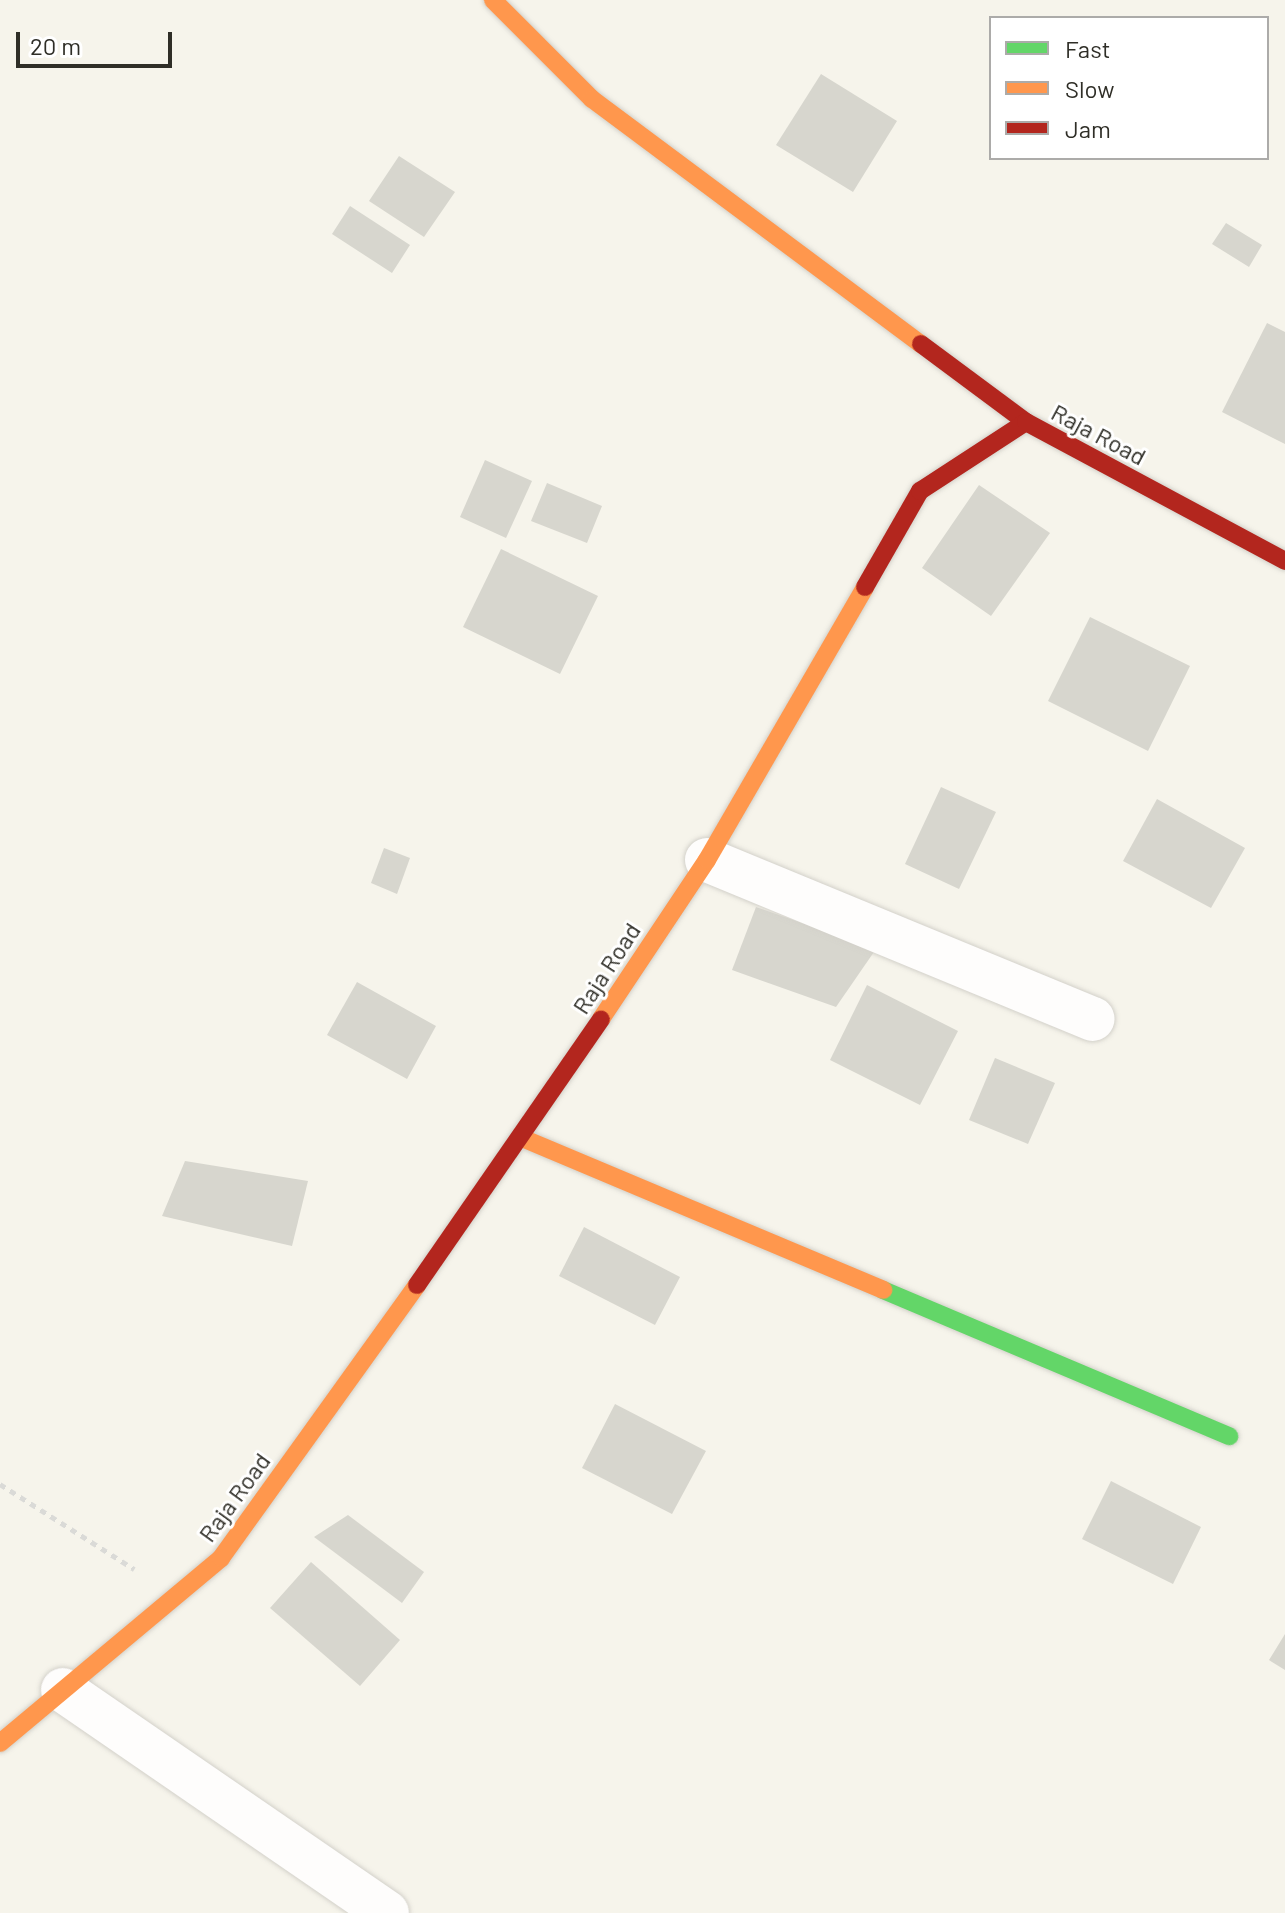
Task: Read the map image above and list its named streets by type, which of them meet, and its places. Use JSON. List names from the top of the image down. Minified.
{"streets":{"street":["Raja Road"]},"legend":["Fast","Slow","Jam"],"scale_bar":"20 m"}
